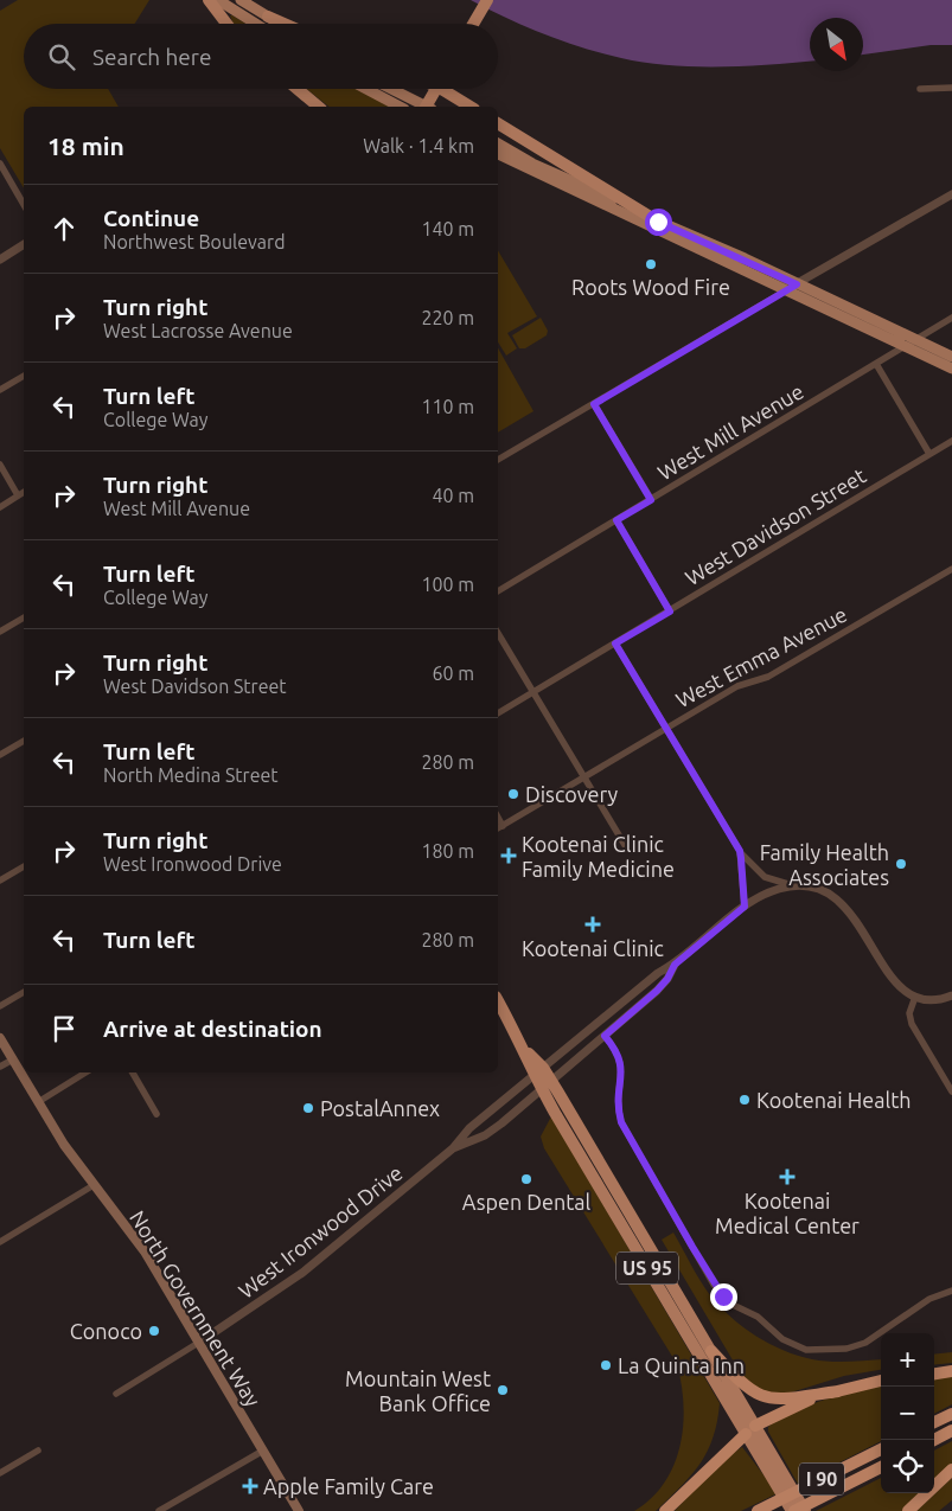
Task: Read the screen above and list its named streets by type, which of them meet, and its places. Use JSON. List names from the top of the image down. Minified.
{"streets":{"highway":["US 95","I 90"],"main road":["North Government Way"],"street":["West Mill Avenue","West Davidson Street","West Emma Avenue","West Ironwood Drive"]},"crossings":[["West Ironwood Drive","US 95"],["West Ironwood Drive","North Government Way"],["US 95","I 90"]],"places":{"other":["Roots Wood Fire","Discovery","Family Health Associates","Kootenai Health","PostalAnnex","Aspen Dental","Conoco","La Quinta Inn","Mountain West Bank Office"],"health":["Kootenai Clinic Family Medicine","Kootenai Clinic","Kootenai Medical Center","Apple Family Care"]},"north":"bottom right","page":{"search":"Search here","heading":["18 min","Walk · 1.4 km"],"list":[["Continue","Northwest Boulevard","140 m"],["Turn right","West Lacrosse Avenue","220 m"],["Turn left","College Way","110 m"],["Turn right","West Mill Avenue","40 m"],["Turn left","College Way","100 m"],["Turn right","West Davidson Street","60 m"],["Turn left","North Medina Street","280 m"],["Turn right","West Ironwood Drive","180 m"],["Turn left","280 m"],"Arrive at destination"],"map_buttons":["+","−"]}}
